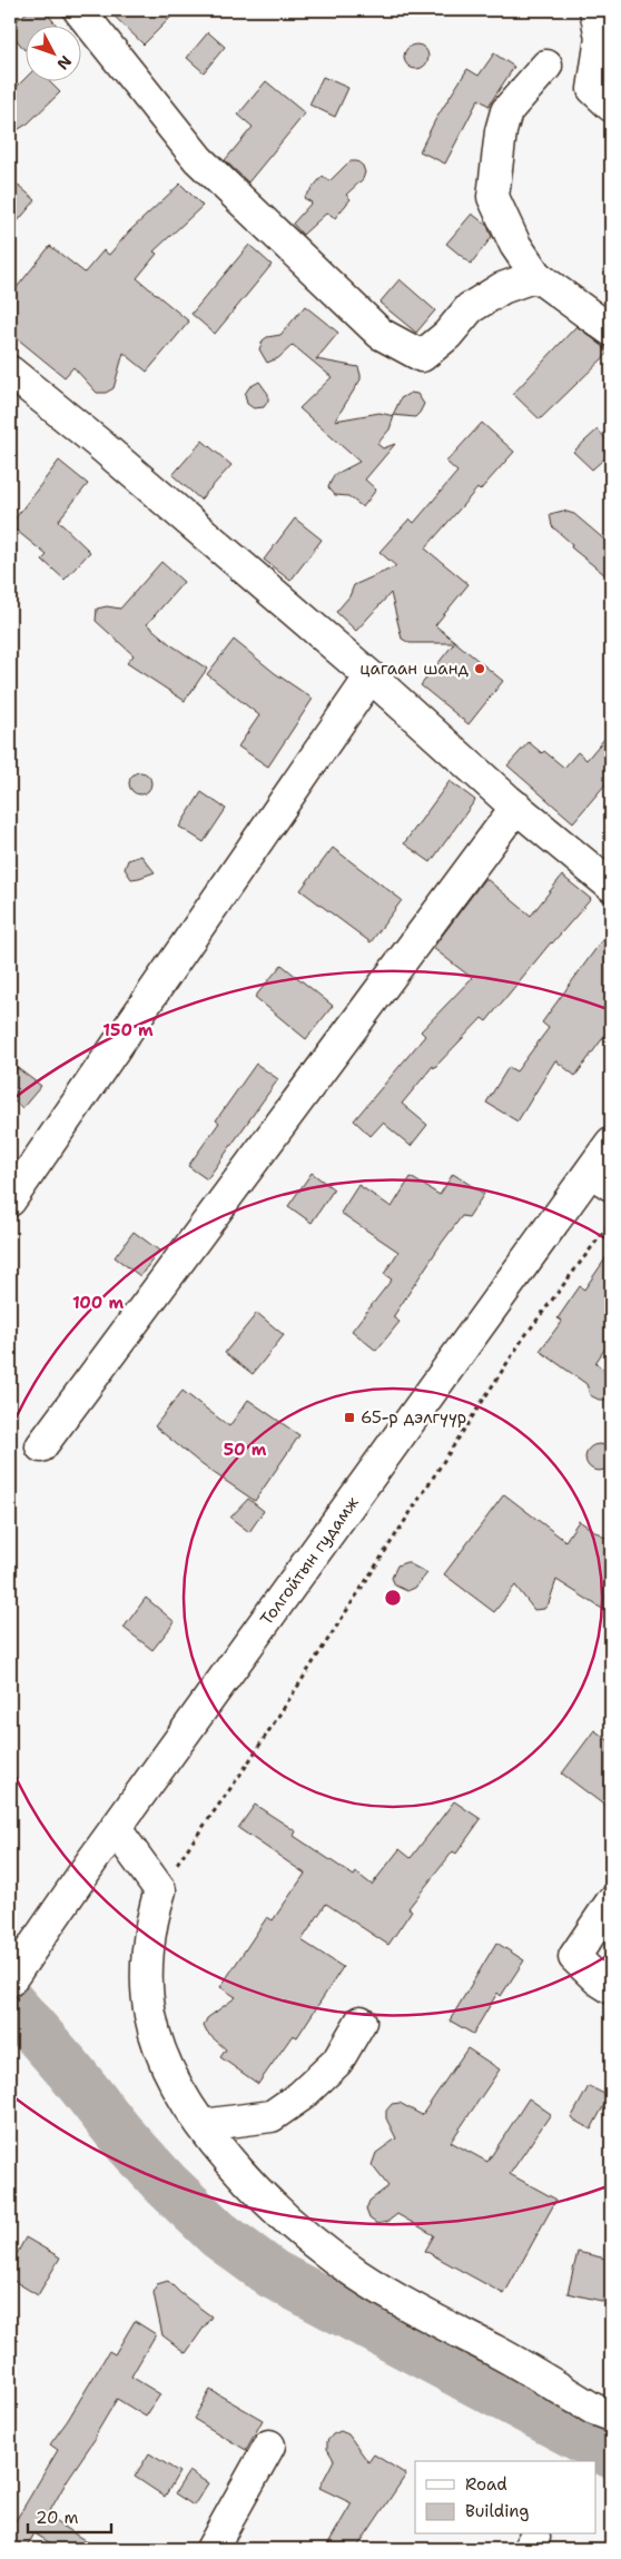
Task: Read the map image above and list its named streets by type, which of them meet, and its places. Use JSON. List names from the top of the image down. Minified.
{"streets":{"street":["Толгойтын гудамж"]},"places":{"other":["цагаан шанд"],"transit":["65-р дэлгүүр"]},"legend":["Road","Building"],"scale_bar":"20 m","north":"bottom right","rings":["150 m","100 m","50 m"]}
